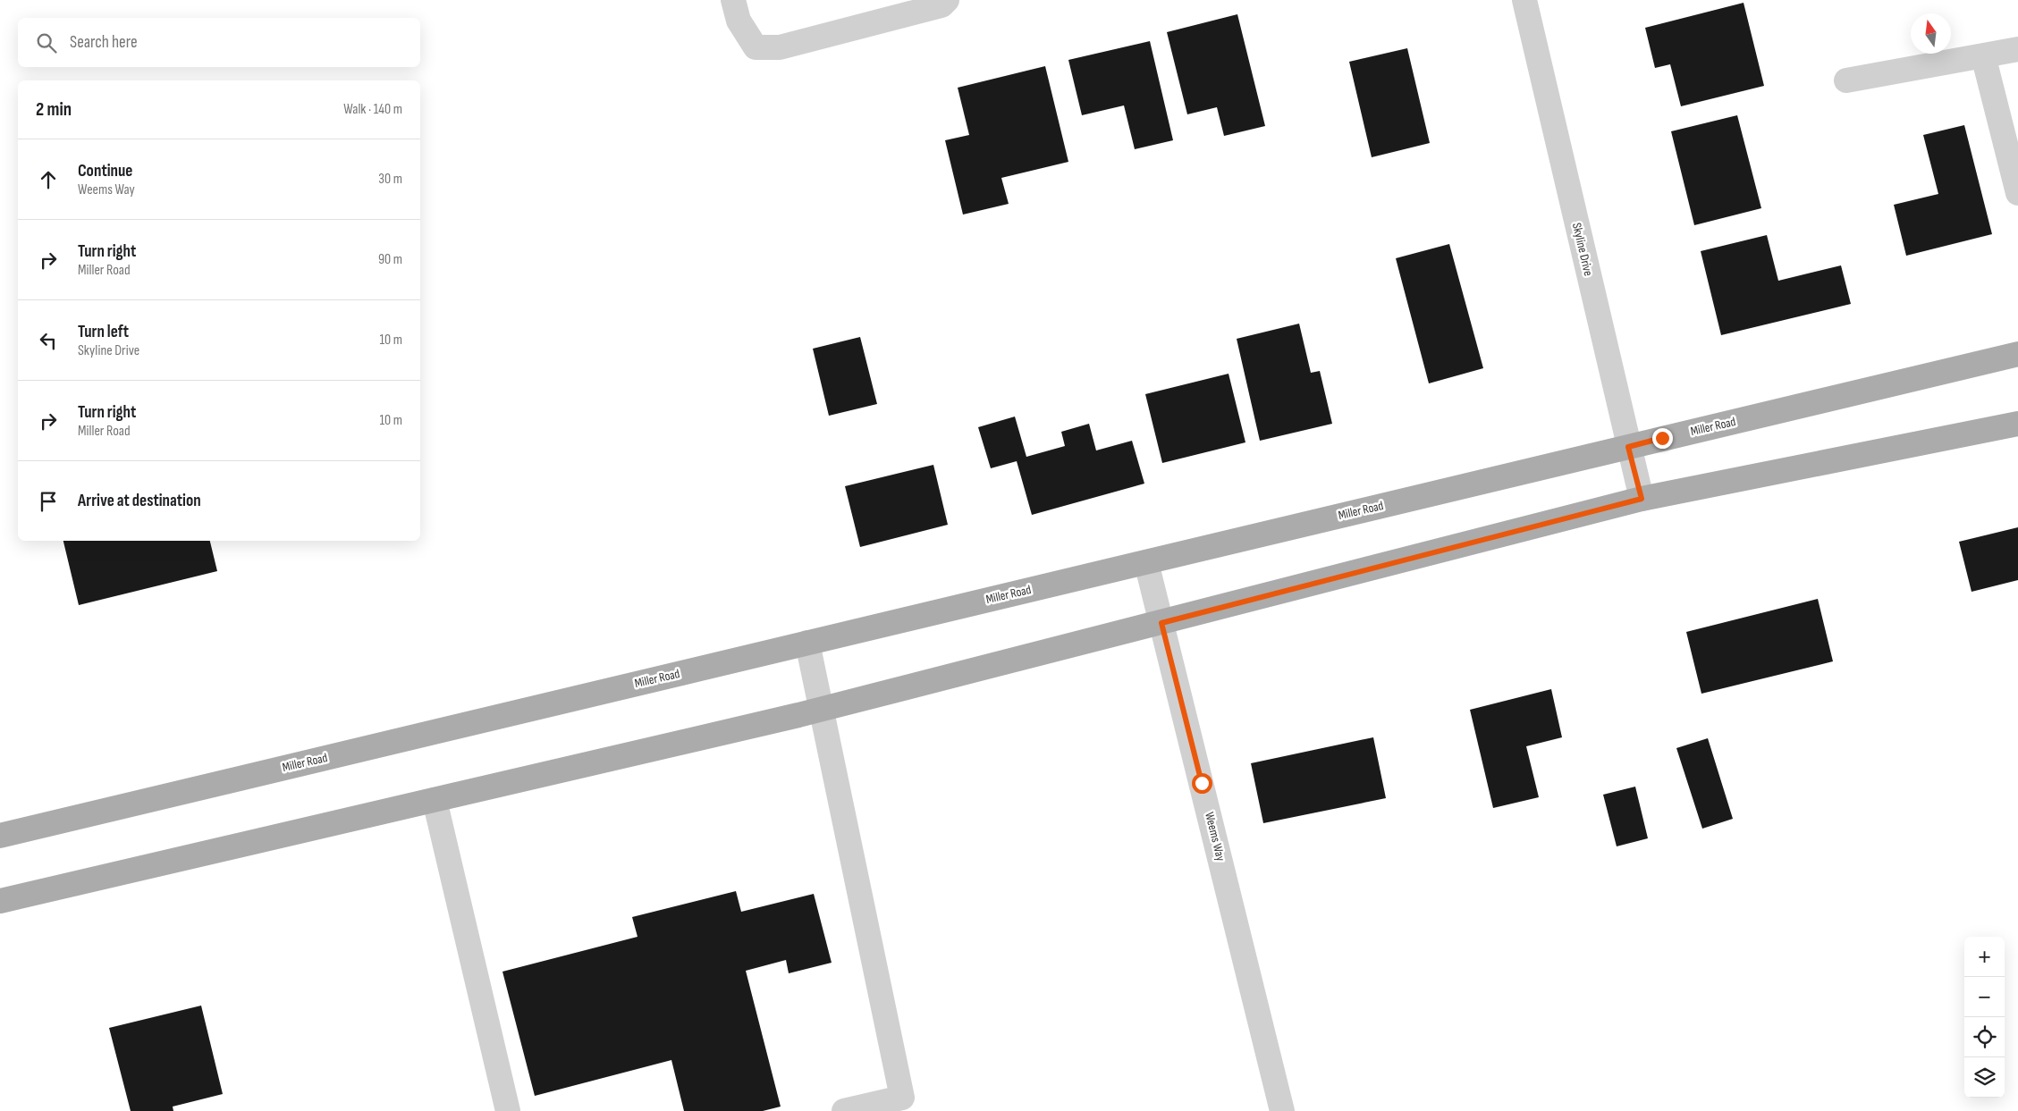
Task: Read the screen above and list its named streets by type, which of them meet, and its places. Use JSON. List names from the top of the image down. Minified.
{"streets":{"main road":["Miller Road"],"street":["Skyline Drive","Weems Way"]},"crossings":[["Skyline Drive","Miller Road"],["Miller Road","Weems Way"]],"north":"top","page":{"search":"Search here","heading":["2 min","Walk · 140 m"],"list":[["Continue","Weems Way","30 m"],["Turn right","Miller Road","90 m"],["Turn left","Skyline Drive","10 m"],["Turn right","Miller Road","10 m"],"Arrive at destination"],"map_buttons":["+","−"]}}
